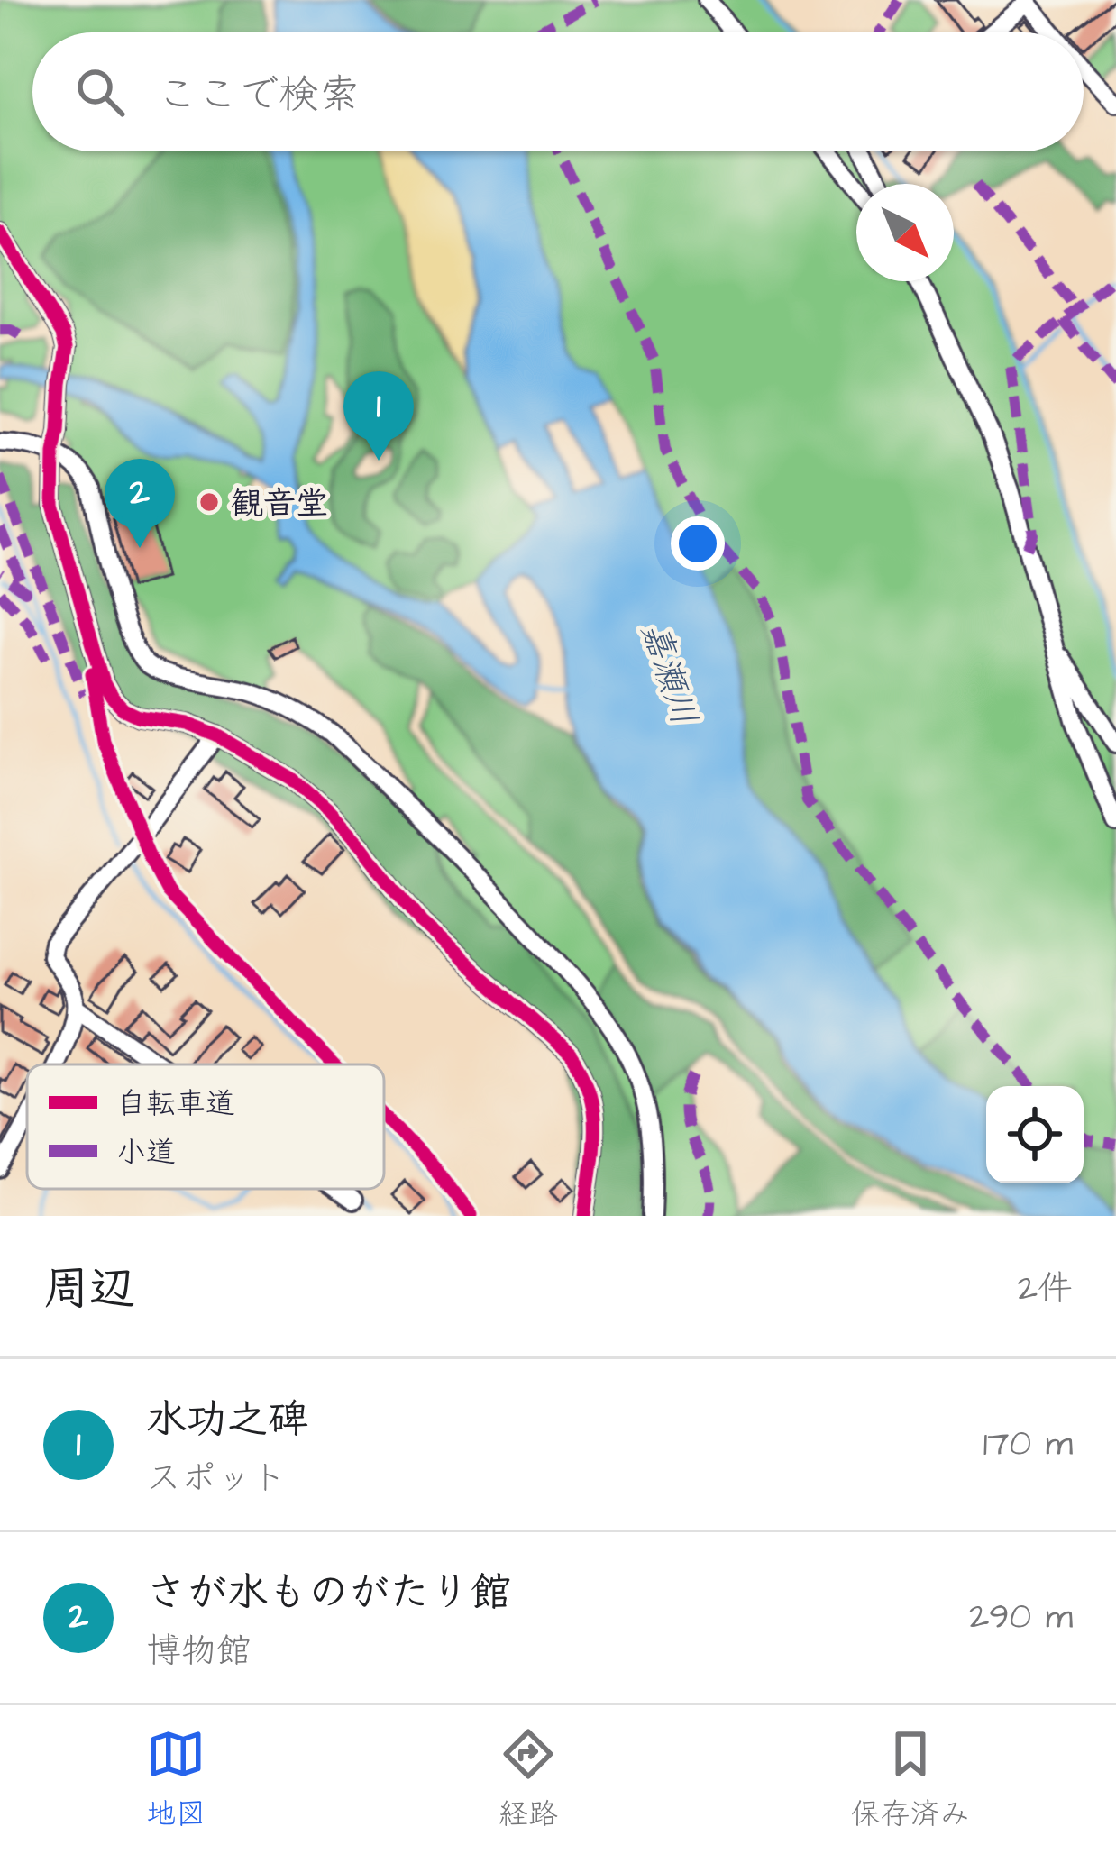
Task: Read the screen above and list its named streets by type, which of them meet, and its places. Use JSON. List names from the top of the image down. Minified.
{"water":["嘉瀬川"],"places":["観音堂"],"legend":["自転車道","小道"],"north":"bottom right","page":{"search":"ここで検索","pins":["1","2"],"heading":["周辺","2件"],"list":[{"mark":"1","name":"水功之碑","note":"スポット","value":"170 m"},{"mark":"2","name":"さが水ものがたり館","note":"博物館","value":"290 m"}],"nav":["地図","経路","保存済み"]}}
